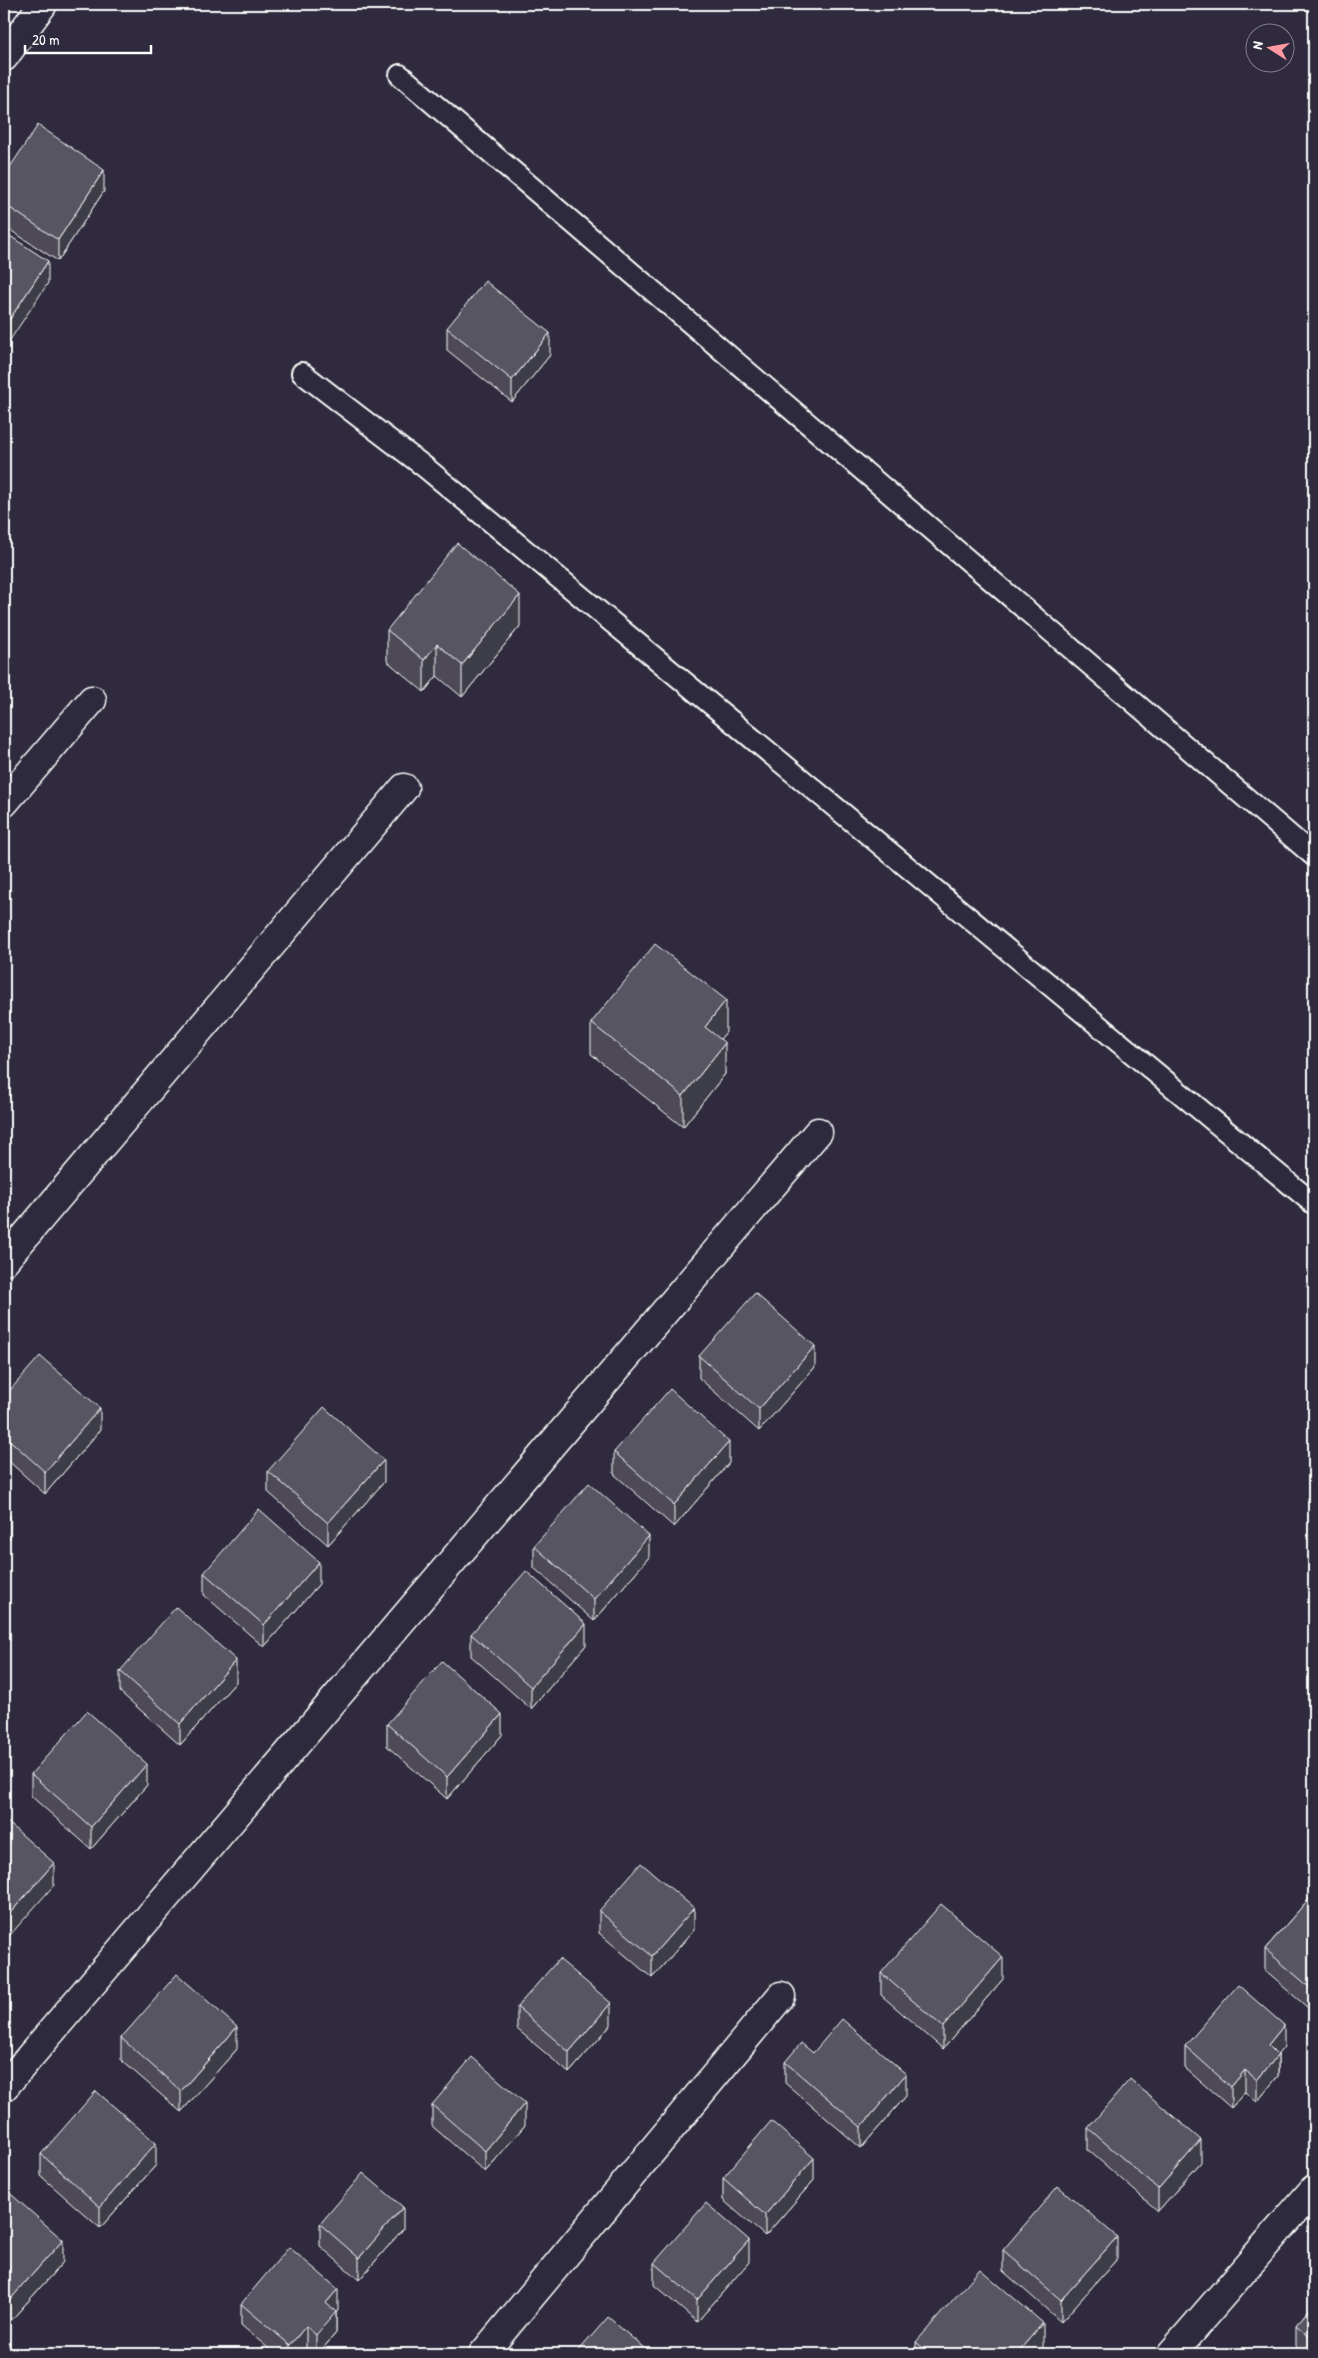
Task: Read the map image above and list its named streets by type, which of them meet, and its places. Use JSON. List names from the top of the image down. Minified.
{"scale_bar":"20 m","north":"left"}
